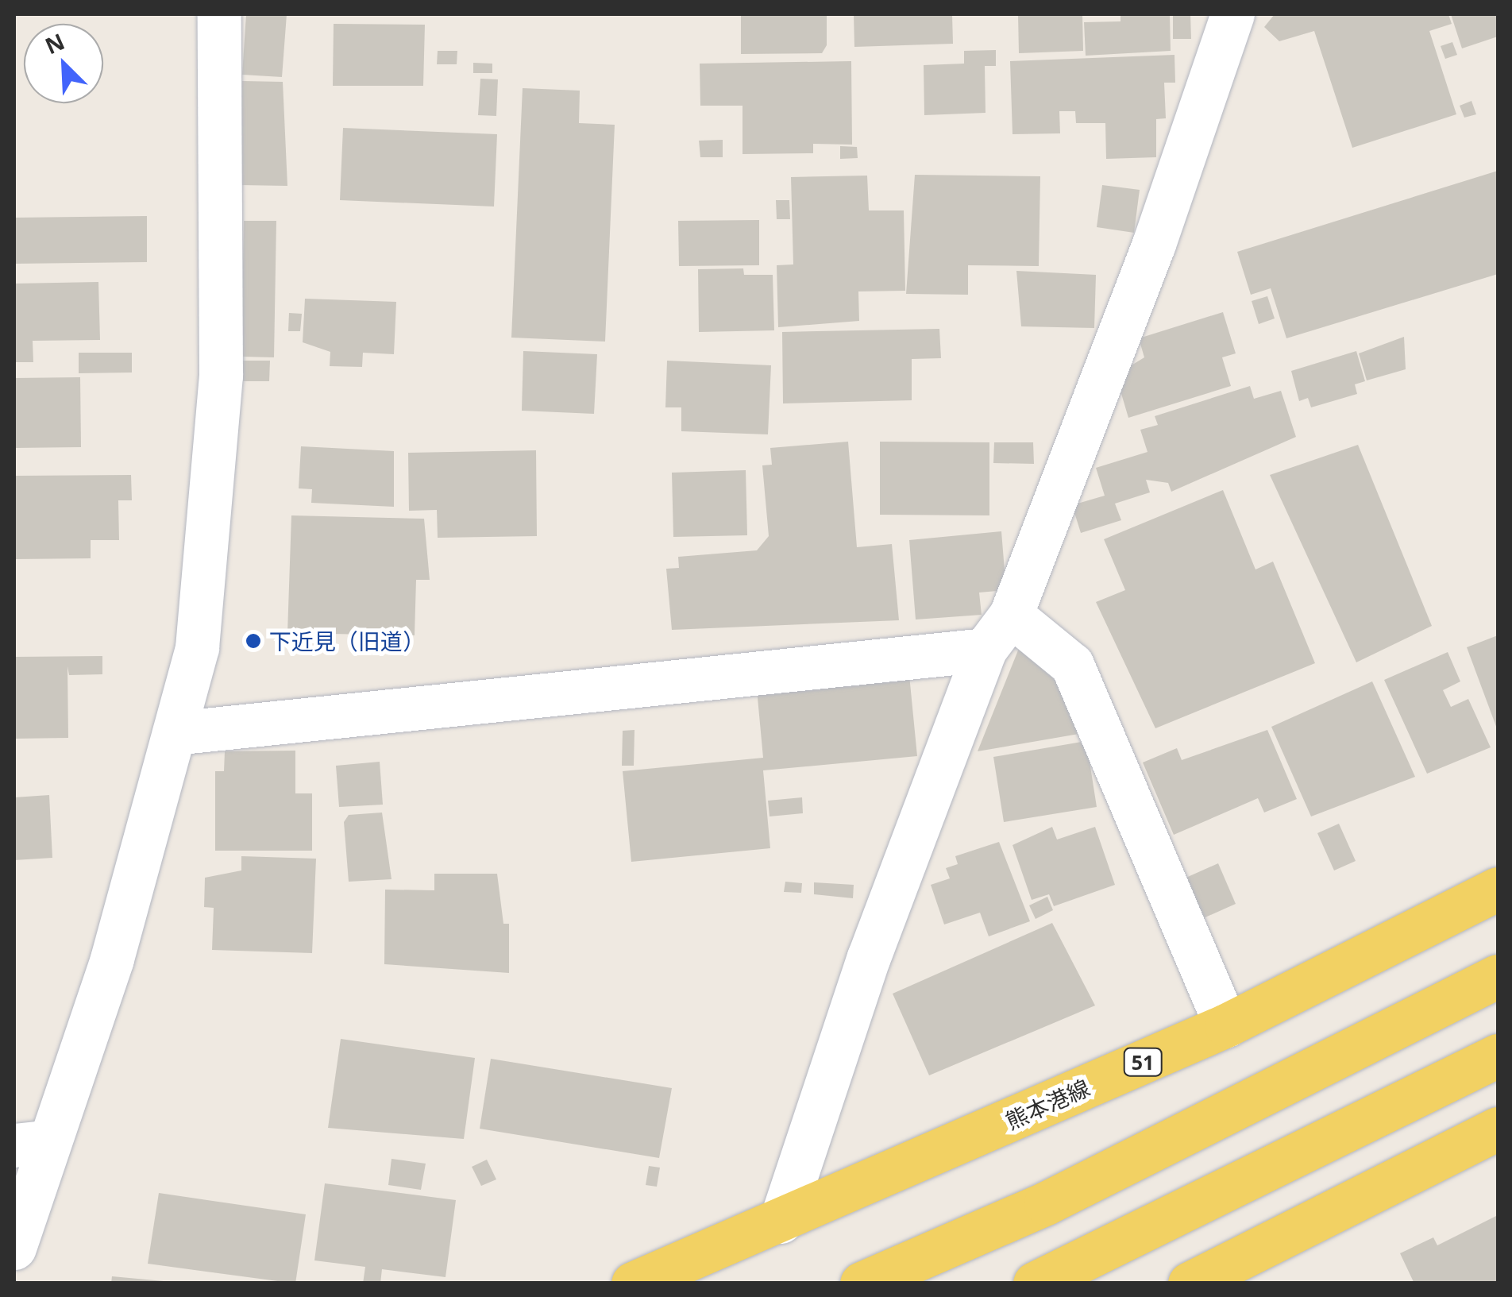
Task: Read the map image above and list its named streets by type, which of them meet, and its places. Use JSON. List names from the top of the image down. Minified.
{"streets":{"main road":["51","熊本港線"]},"places":["下近見（旧道）"],"north":"top left"}
